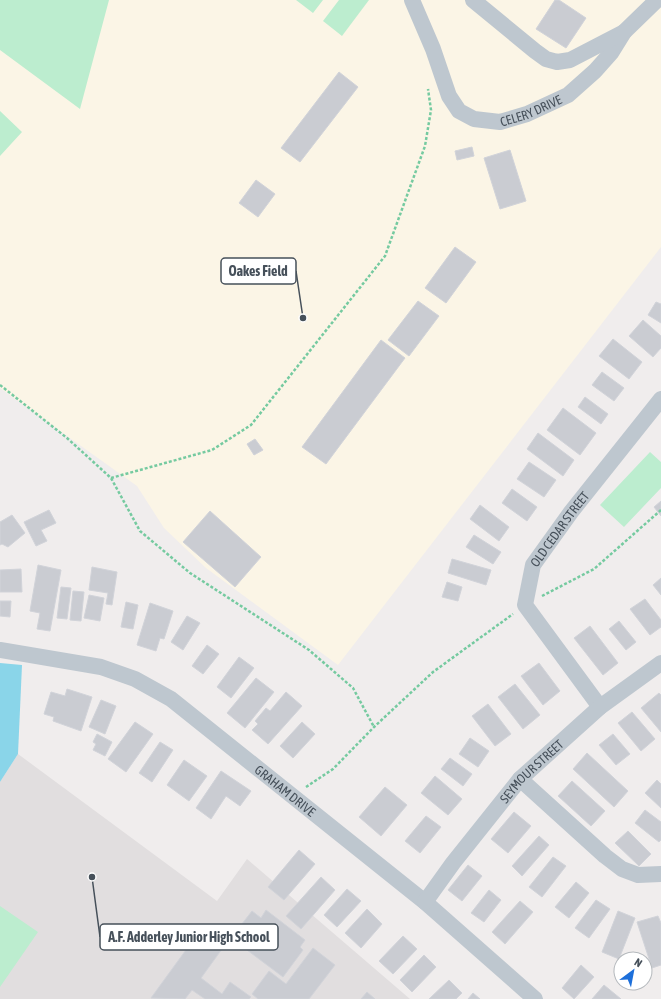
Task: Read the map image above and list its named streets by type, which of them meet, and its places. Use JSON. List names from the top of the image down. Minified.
{"streets":{"street":["CELERY DRIVE","OLD CEDAR STREET","SEYMOUR STREET","GRAHAM DRIVE"]},"crossings":[["OLD CEDAR STREET","SEYMOUR STREET"],["SEYMOUR STREET","GRAHAM DRIVE"]],"places":["Oakes Field","A.F. Adderley Junior High School"],"north":"top right"}
